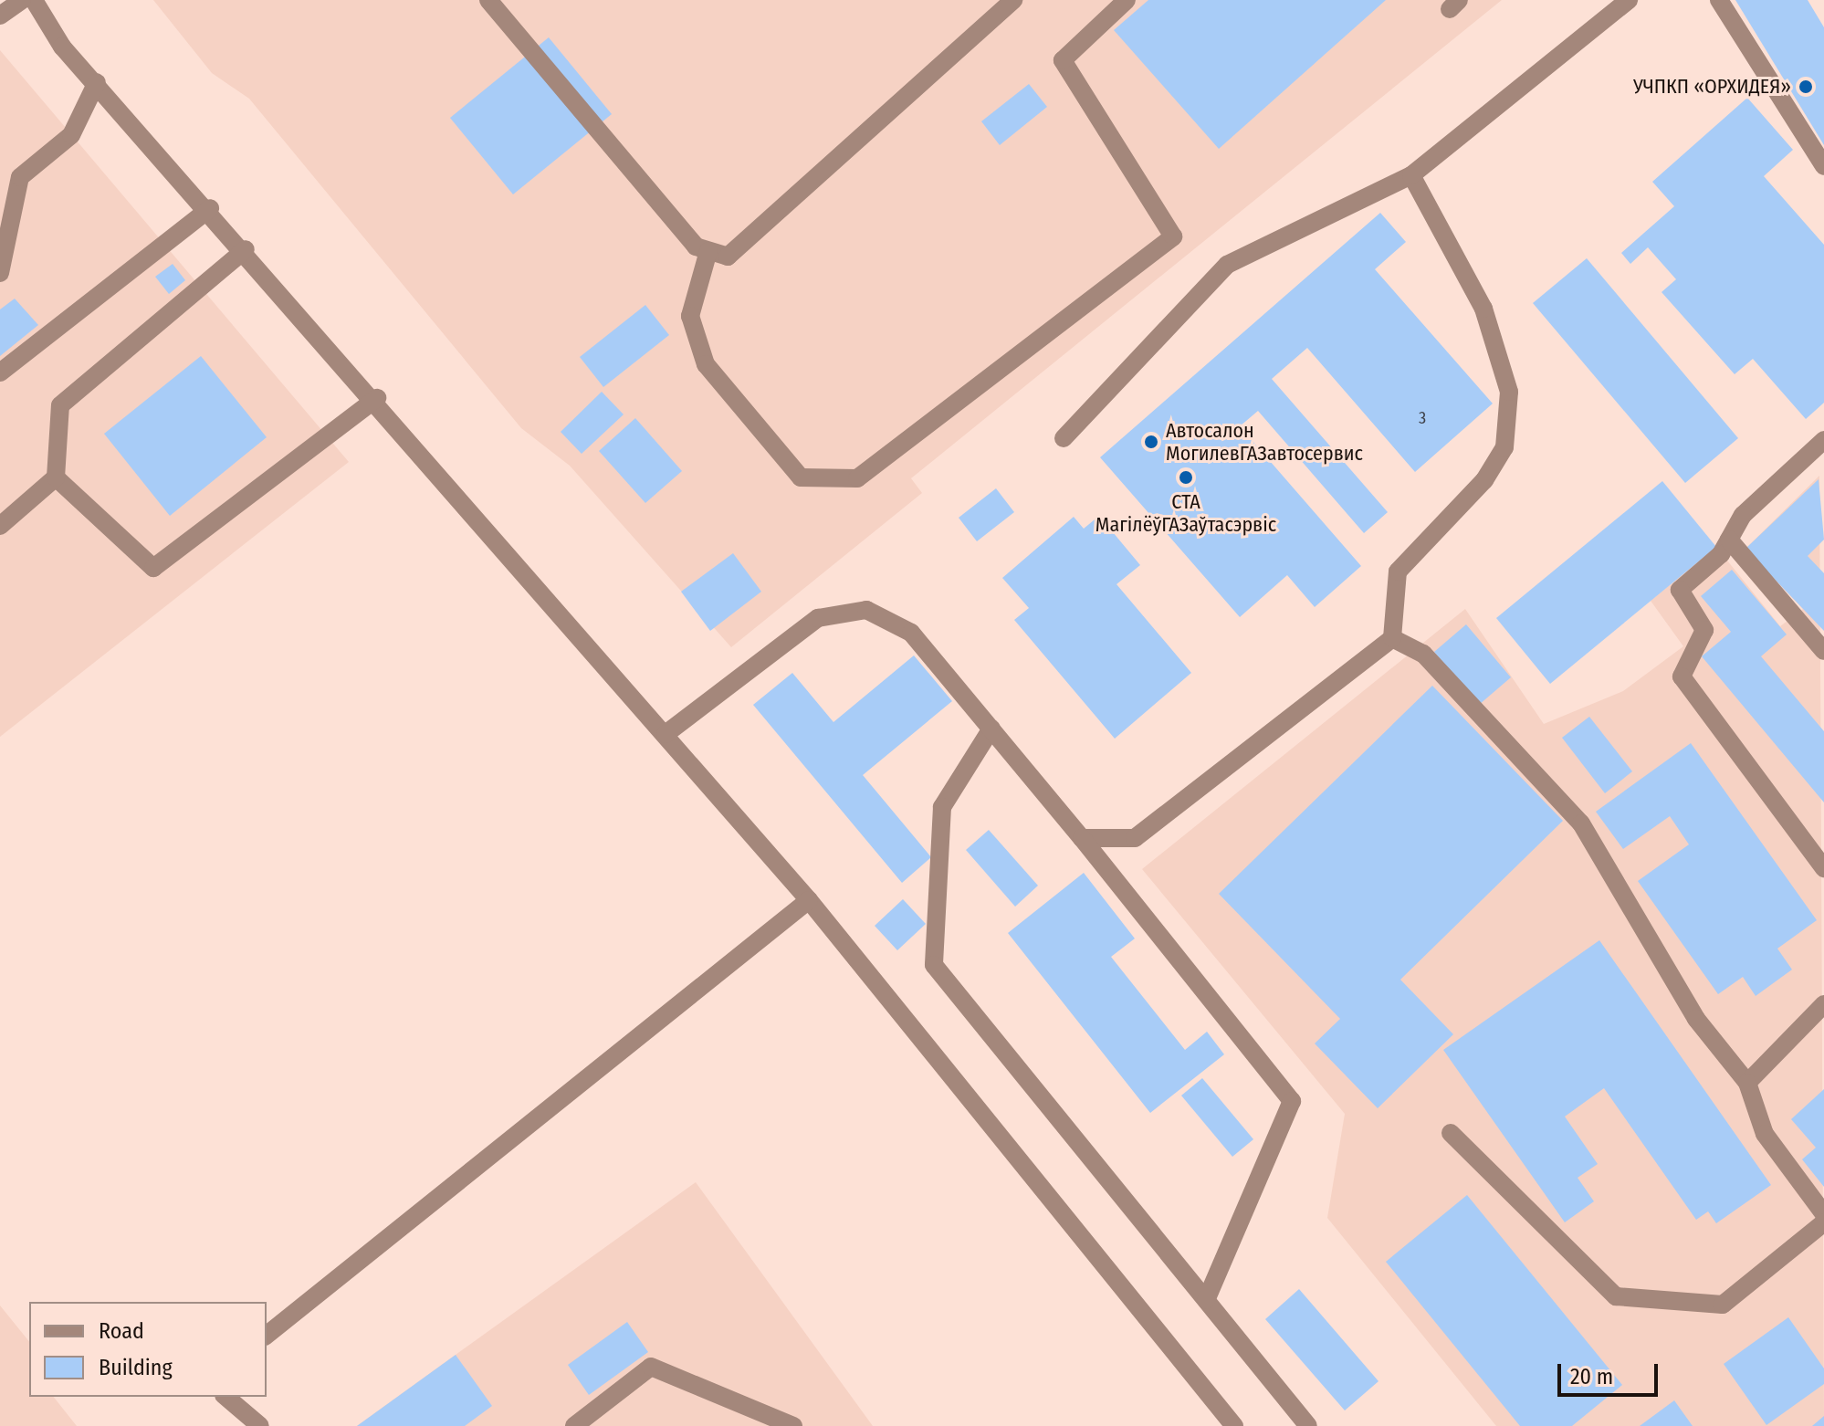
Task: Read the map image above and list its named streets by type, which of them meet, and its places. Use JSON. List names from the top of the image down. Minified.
{"places":["УЧПКП «ОРХИДЕЯ»","Автосалон МогилевГАЗавтосервис","СТА МагілёўГАЗаўтасэрвіс"],"house_numbers":["3"],"legend":["Road","Building"],"scale_bar":"20 m"}
